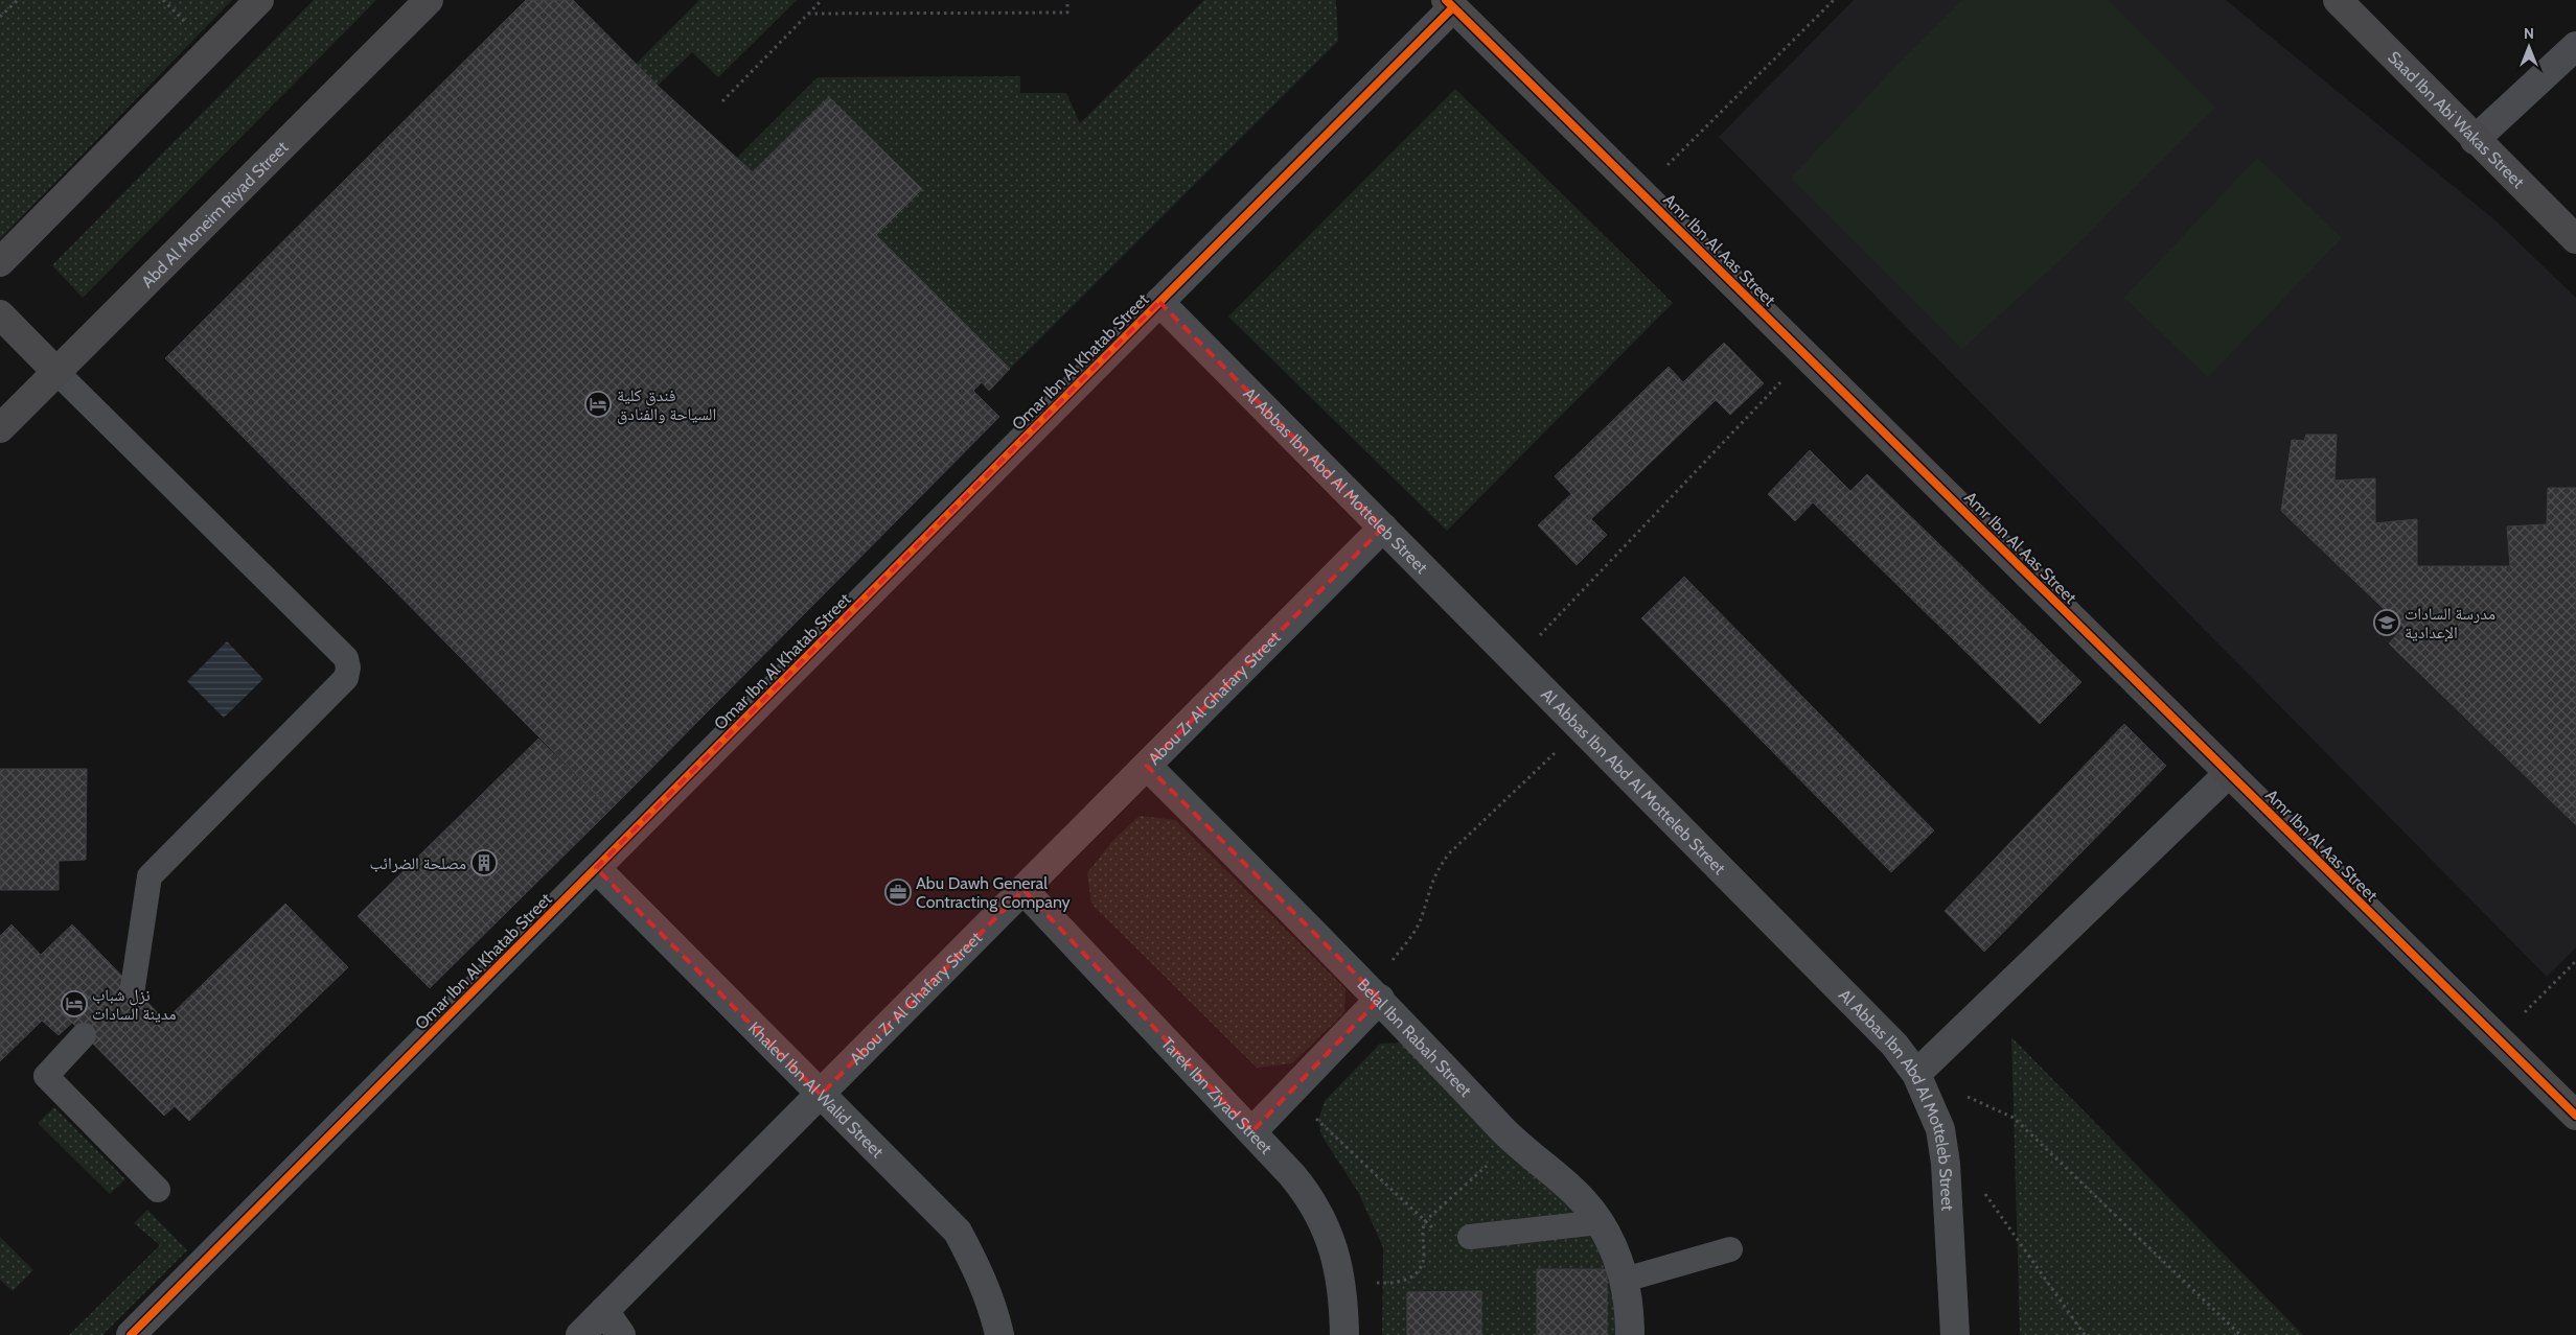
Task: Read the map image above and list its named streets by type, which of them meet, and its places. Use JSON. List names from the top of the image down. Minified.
{"streets":{"street":["Saad Ibn Abi Wakas Street","Abd Al Moneim Riyad Street","Amr Ibn Al Aas Street","Omar Ibn Al Khatab Street","Al Abbas Ibn Abd Al Motteleb Street","Abou Zr Al Ghafary Street","Belal Ibn Rabah Street","Khaled Ibn Al Walid Street","Tarek Ibn Ziyad Street"]},"crossings":[["Amr Ibn Al Aas Street","Omar Ibn Al Khatab Street"],["Omar Ibn Al Khatab Street","Al Abbas Ibn Abd Al Motteleb Street"],["Omar Ibn Al Khatab Street","Khaled Ibn Al Walid Street"],["Al Abbas Ibn Abd Al Motteleb Street","Abou Zr Al Ghafary Street"],["Abou Zr Al Ghafary Street","Belal Ibn Rabah Street"],["Abou Zr Al Ghafary Street","Khaled Ibn Al Walid Street"],["Abou Zr Al Ghafary Street","Tarek Ibn Ziyad Street"]],"places":{"hotel":["فندق كلية السياحة والفنادق","نزل شباب مدينة السادات"],"school or university":["مدرسة السادات الإعدادية"],"building":["مصلحة الضرائب"],"office":["Abu Dawh General Contracting Company"]},"north":"top"}
